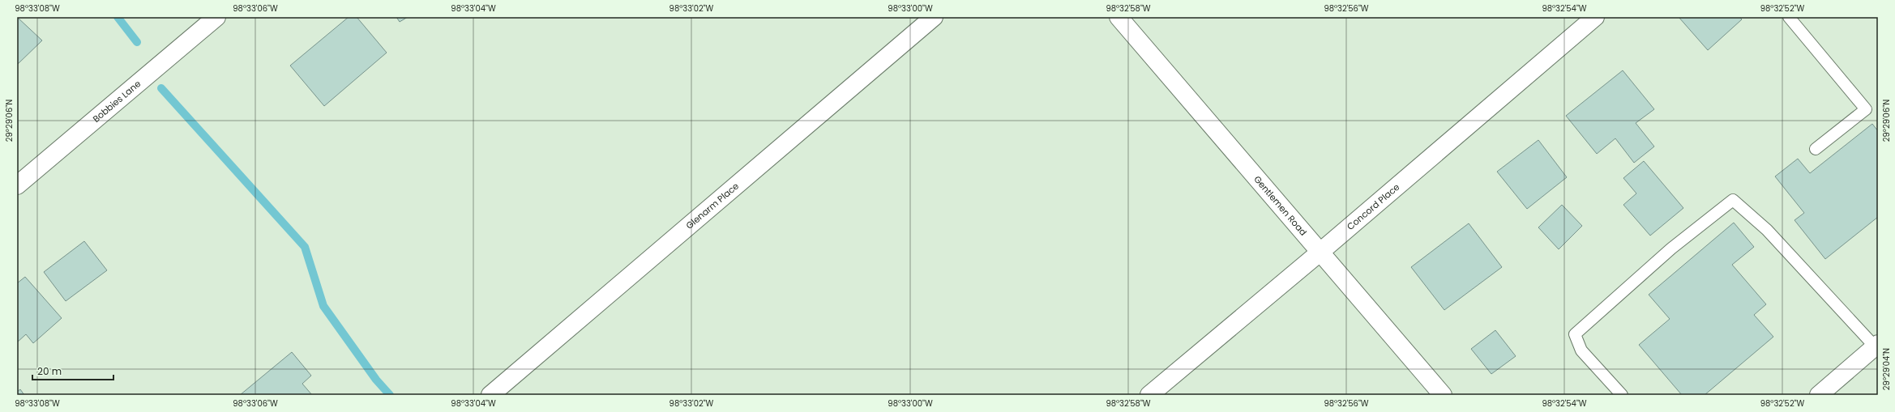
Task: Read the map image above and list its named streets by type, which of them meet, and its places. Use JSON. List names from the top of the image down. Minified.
{"streets":{"street":["Bobbies Lane","Glenarm Place","Gentlemen Road","Concord Place"]},"crossings":[["Gentlemen Road","Concord Place"]],"scale_bar":"20 m","coordinates":["98°33'08\"W","98°33'06\"W","98°33'04\"W","98°33'02\"W","98°33'00\"W","98°32'58\"W","98°32'56\"W","98°32'54\"W","98°32'52\"W","29°29'06\"N","29°29'04\"N"]}
